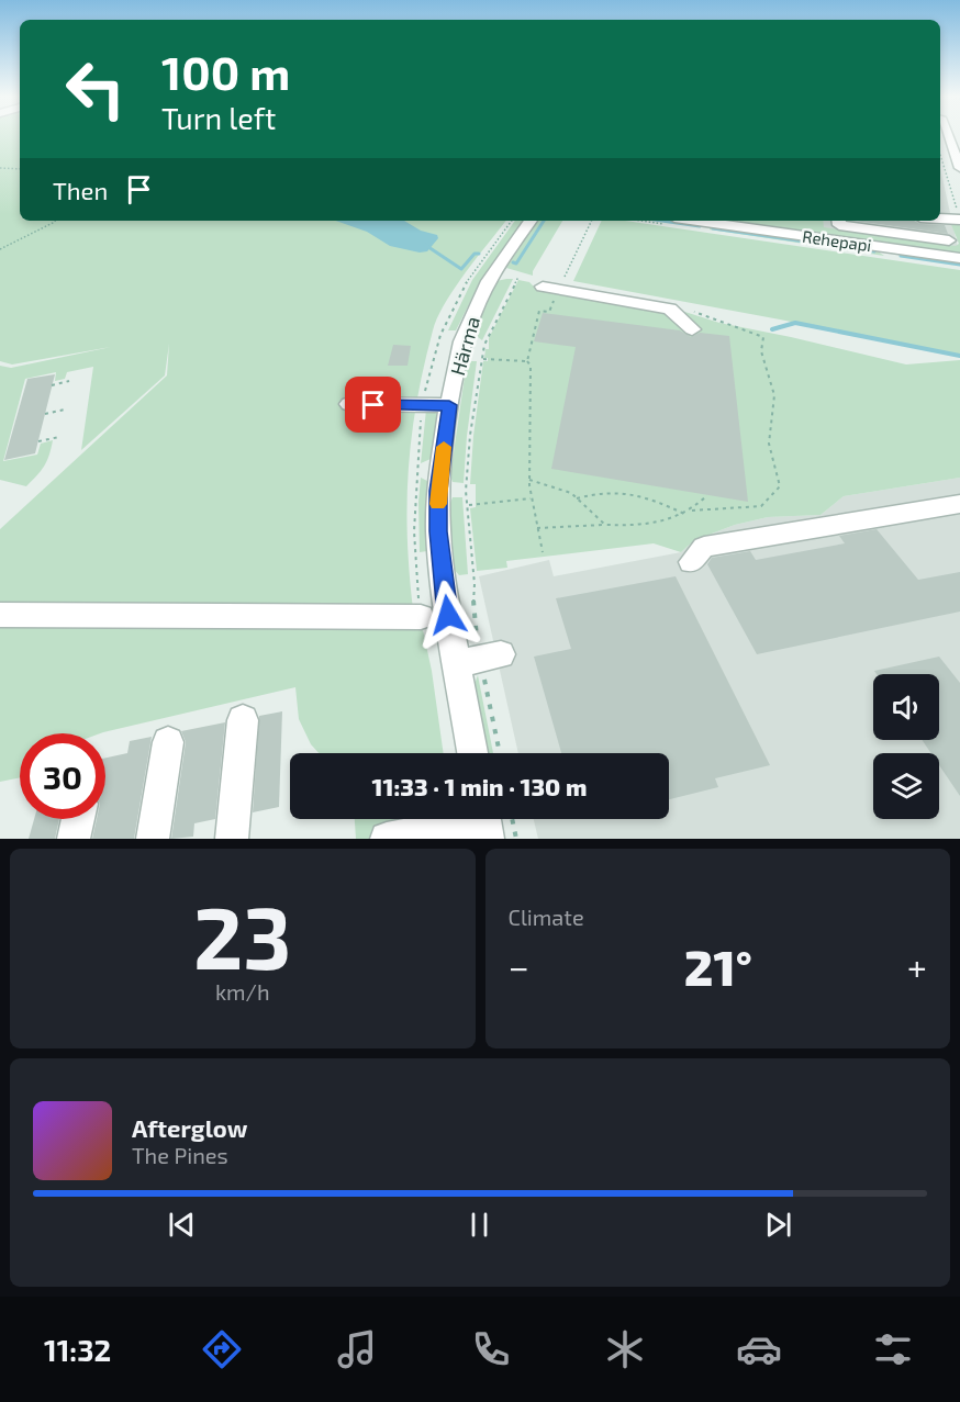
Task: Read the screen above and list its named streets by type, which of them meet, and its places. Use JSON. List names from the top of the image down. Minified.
{"streets":{"street":["Rehepapi","Härma"]},"page":{"turn":["100 m","Turn left"],"then":"Then","limit":"30","trip":"11:33 · 1 min · 130 m","tile":[["23","km/h"],"Climate"],"heat":["−","21°","+"],"song":["Afterglow","The Pines"],"tabs":"11:32"}}
